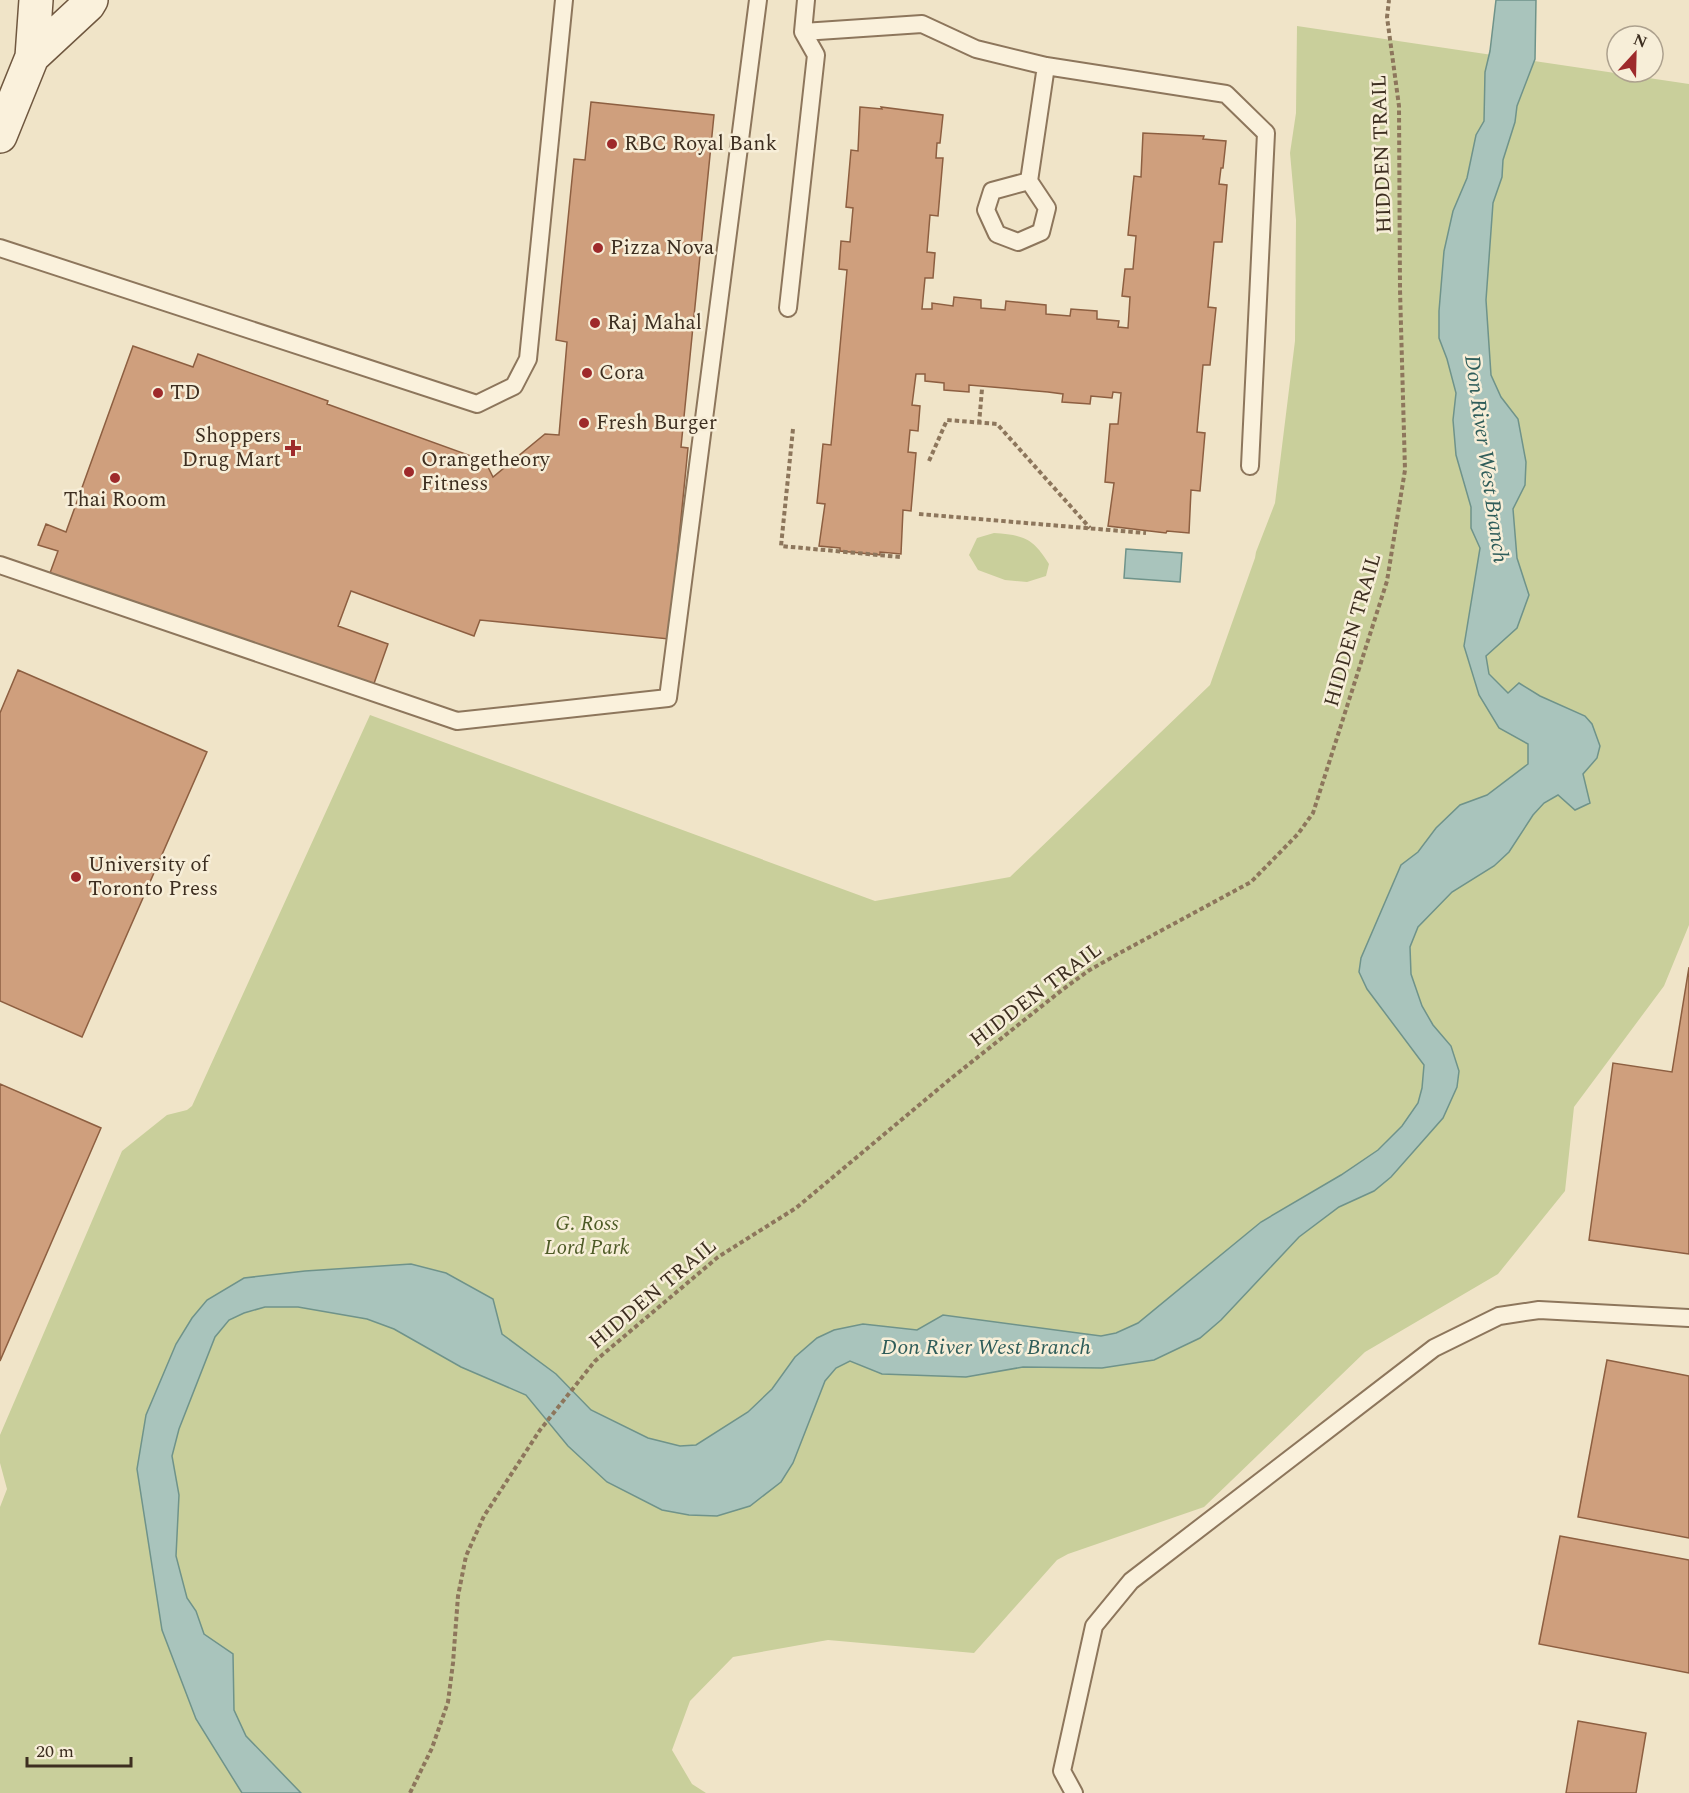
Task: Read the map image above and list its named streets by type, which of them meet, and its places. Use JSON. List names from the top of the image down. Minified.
{"streets":{"path":["HIDDEN TRAIL"]},"water":["Don River West Branch"],"parks":["G. Ross Lord Park"],"places":{"other":["RBC Royal Bank","Pizza Nova","Raj Mahal","Cora","TD","Fresh Burger","Orangetheory Fitness","Thai Room","University of Toronto Press"],"health":["Shoppers Drug Mart"]},"scale_bar":"20 m","north":"top"}
